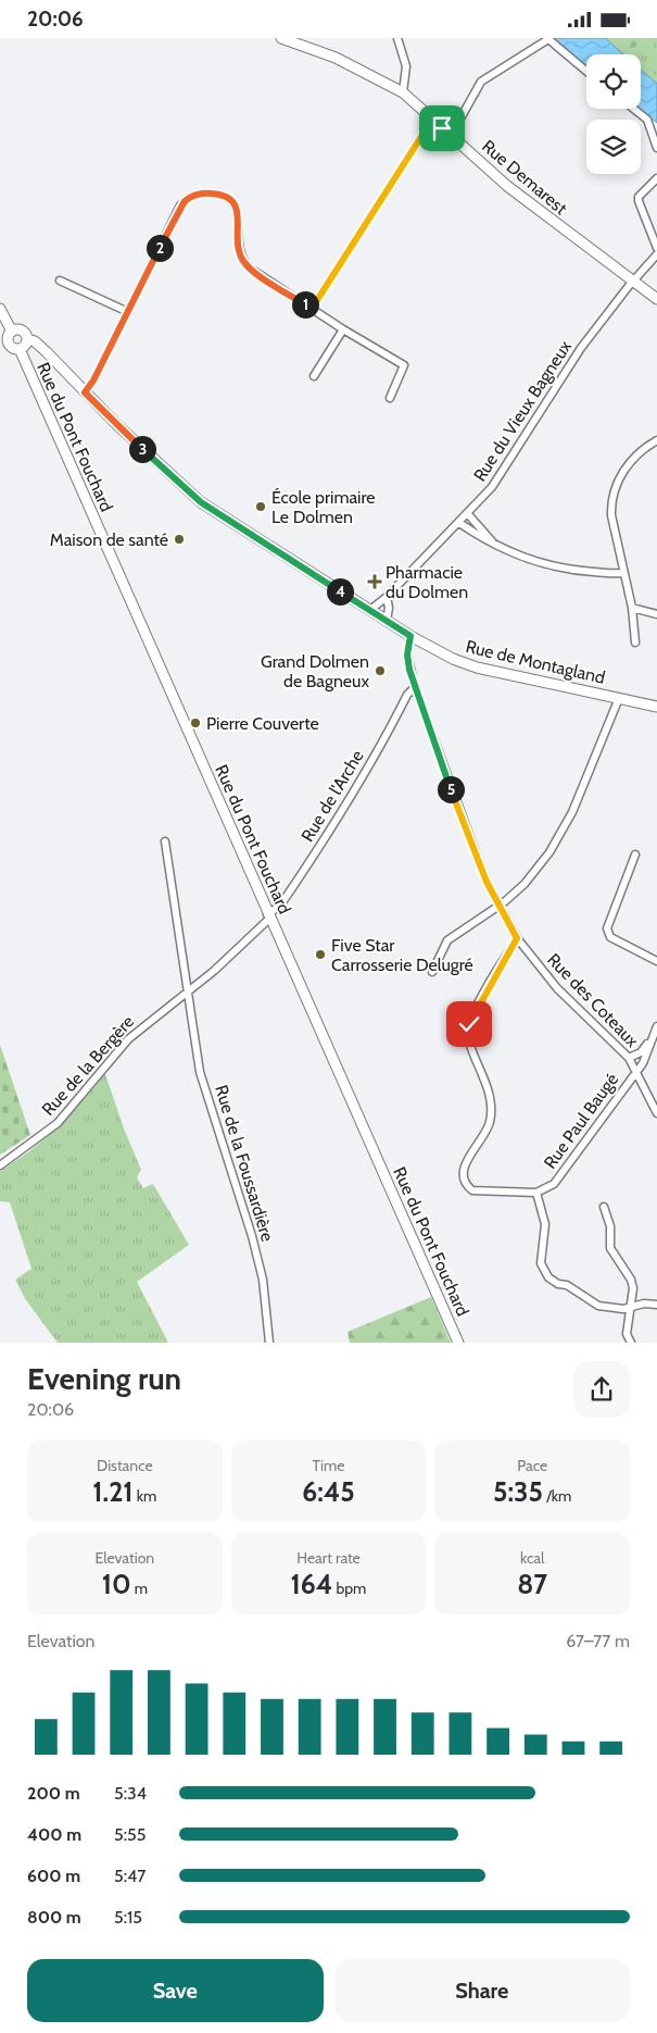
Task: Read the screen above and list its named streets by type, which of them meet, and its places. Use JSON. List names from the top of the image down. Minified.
{"streets":{"street":["Rue Demarest","Rue du Vieux Bagneux","Rue du Pont Fouchard","Rue de Montagland","Rue de l'Arche","Rue des Coteaux","Rue de la Bergère","Rue Paul Baugé","Rue de la Foussardière"]},"crossings":[["Rue Demarest","Rue du Vieux Bagneux"],["Rue du Vieux Bagneux","Rue de Montagland"],["Rue du Pont Fouchard","Rue de Montagland"],["Rue du Pont Fouchard","Rue de l'Arche"],["Rue du Pont Fouchard","Rue de la Bergère"],["Rue de Montagland","Rue des Coteaux"],["Rue de l'Arche","Rue des Coteaux"],["Rue de l'Arche","Rue de la Bergère"],["Rue des Coteaux","Rue Paul Baugé"],["Rue de la Bergère","Rue de la Foussardière"]],"places":{"other":["École primaire Le Dolmen","Maison de santé","Grand Dolmen de Bagneux","Pierre Couverte","Five Star Carrosserie Delugré"],"health":["Pharmacie du Dolmen"]},"page":{"status":"20:06","pins":["2","1","3","4","5"],"heading":["Evening run","20:06"],"stats":[["Distance","1.21 km"],["Time","6:45"],["Pace","5:35 /km"],["Elevation","10 m"],["Heart rate","164 bpm"],["kcal","87"]],"chart":["Elevation","67–77 m"],"list":[{"name":"200 m","note":"5:34"},{"name":"400 m","note":"5:55"},{"name":"600 m","note":"5:47"},{"name":"800 m","note":"5:15"}],"buttons":["Save","Share"]}}
